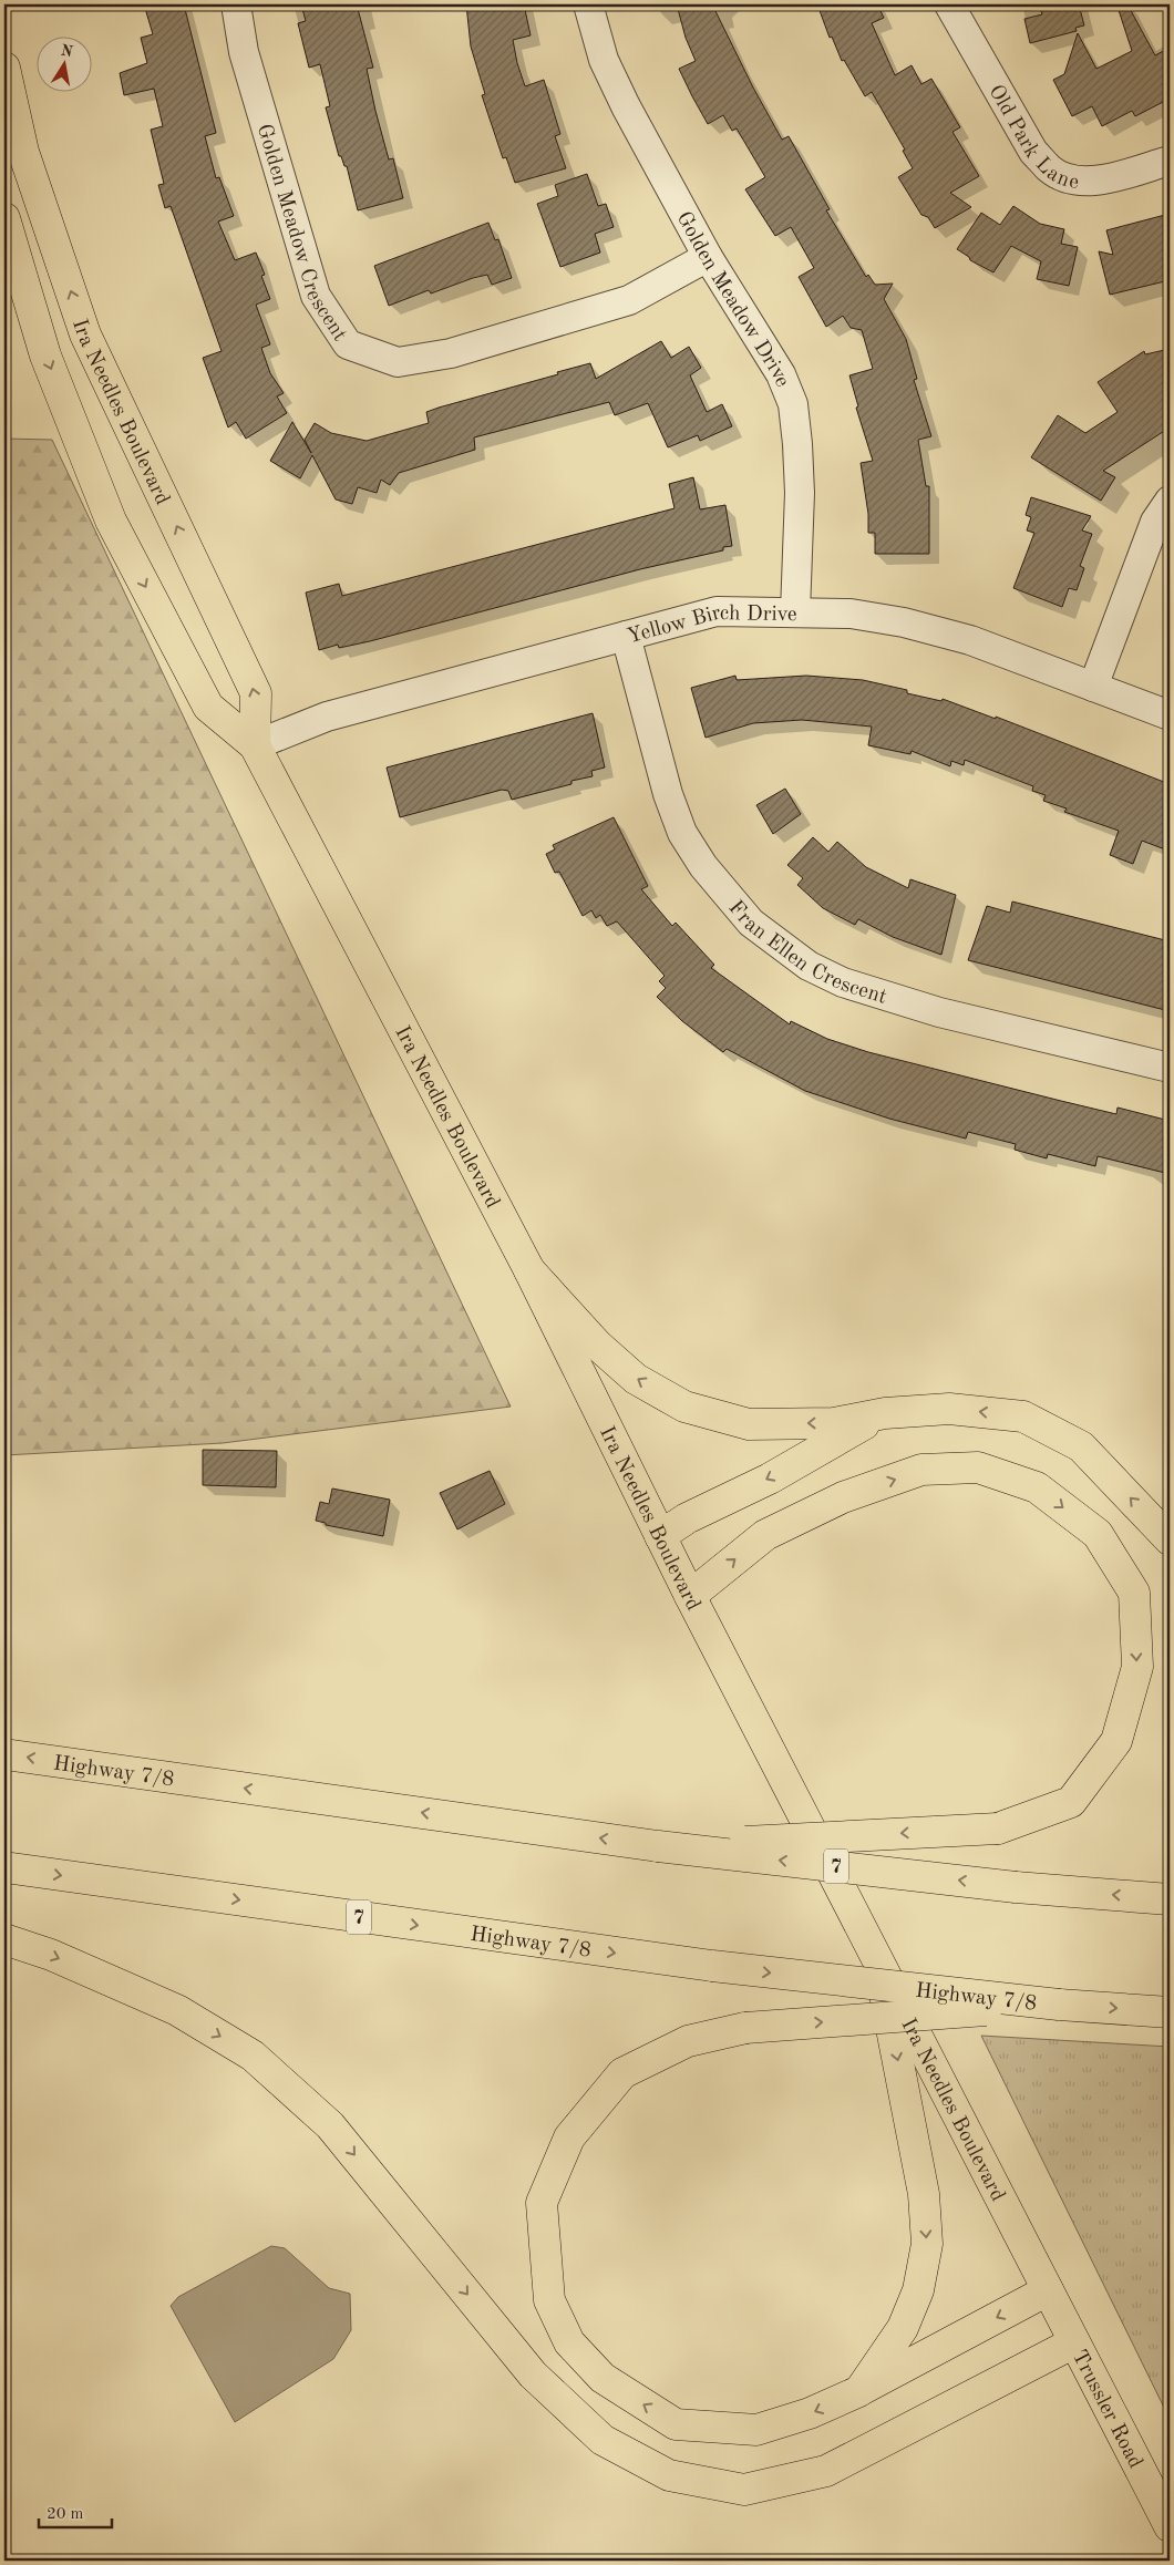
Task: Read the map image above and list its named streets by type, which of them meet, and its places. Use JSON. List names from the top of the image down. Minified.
{"streets":{"main road":["Ira Needles Boulevard","Highway 7/8","7","Trussler Road"],"street":["Old Park Lane","Golden Meadow Crescent","Golden Meadow Drive","Yellow Birch Drive","Fran Ellen Crescent"]},"crossings":[["Golden Meadow Crescent","Golden Meadow Drive"],["Golden Meadow Drive","Yellow Birch Drive"],["Ira Needles Boulevard","Yellow Birch Drive"],["Ira Needles Boulevard","Trussler Road"],["Yellow Birch Drive","Fran Ellen Crescent"],["Highway 7/8","7"]],"scale_bar":"20 m","north":"top"}
